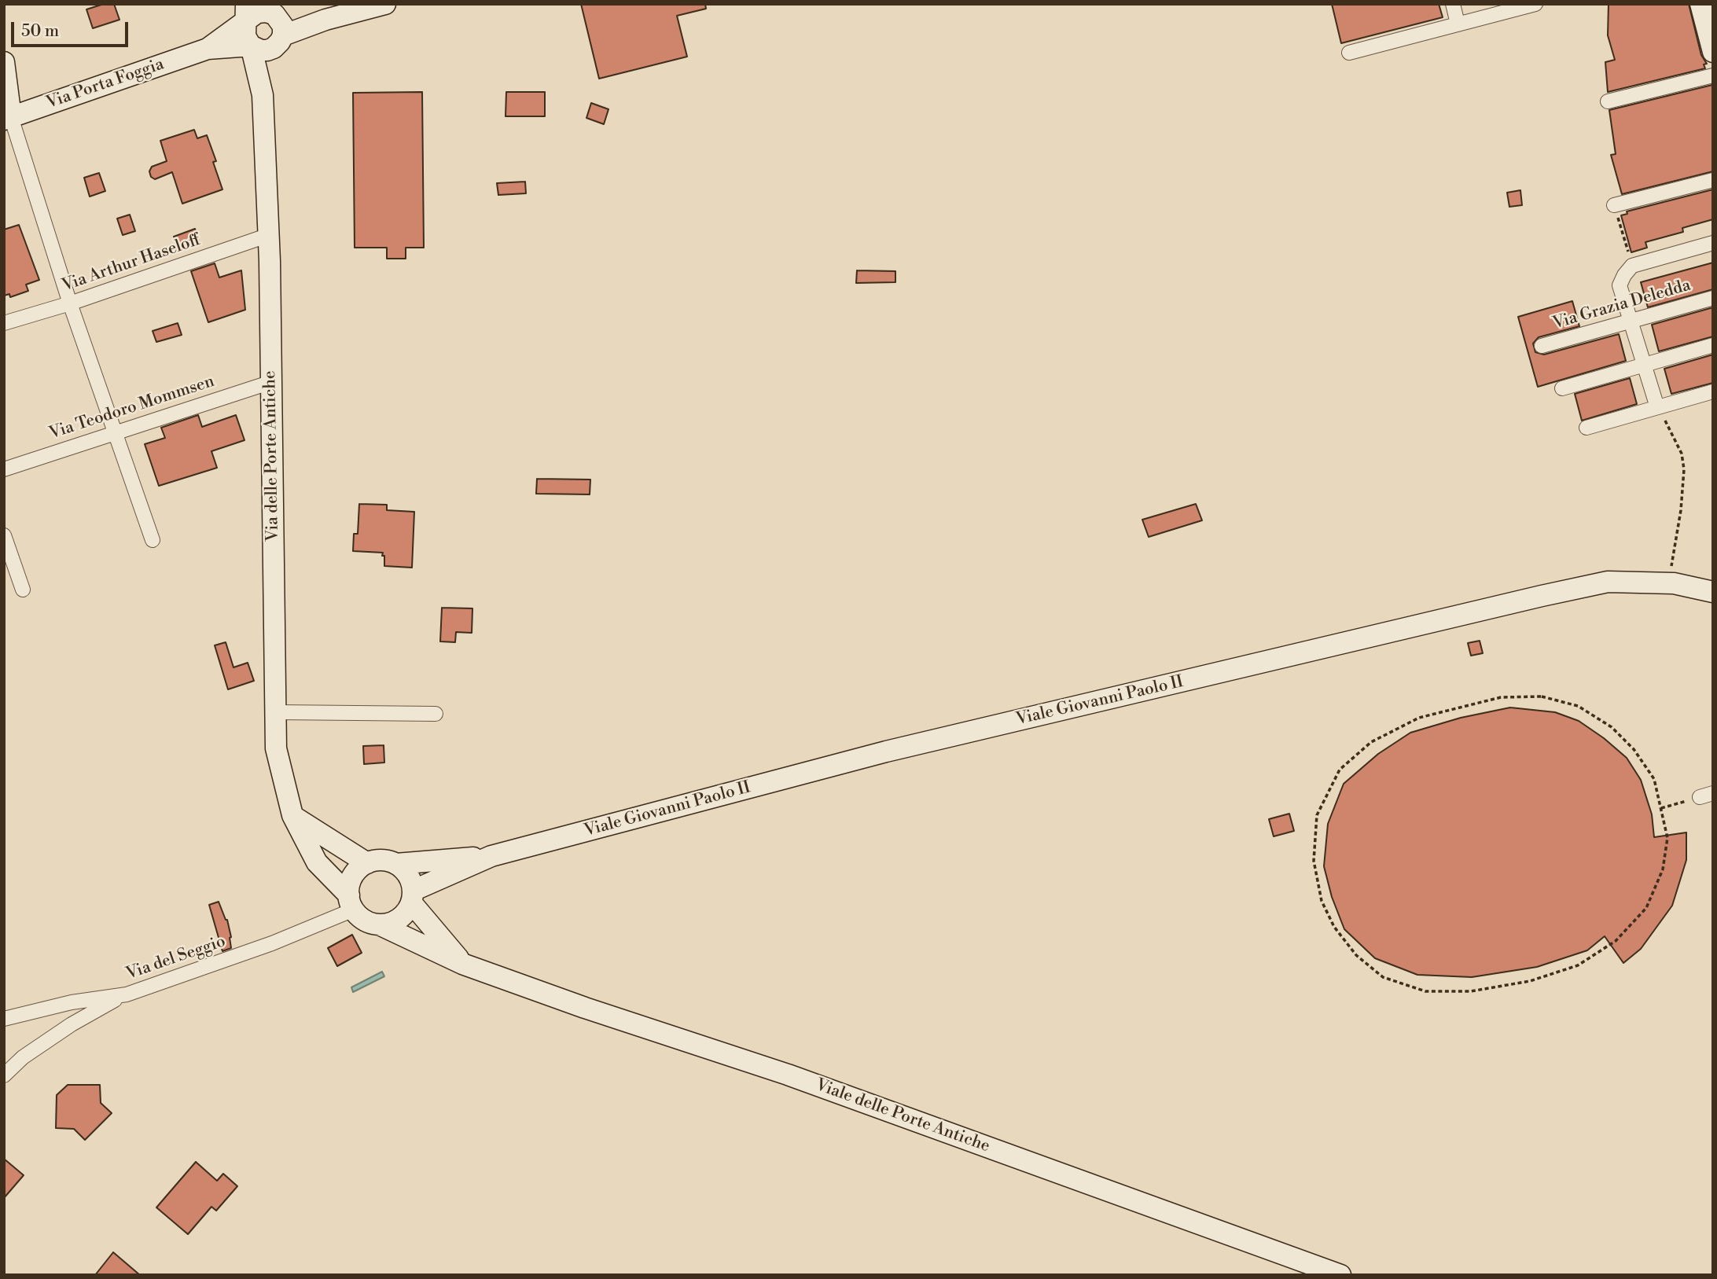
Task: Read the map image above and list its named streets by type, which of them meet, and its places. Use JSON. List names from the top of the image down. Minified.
{"streets":{"main road":["Via Porta Foggia","Via delle Porte Antiche","Viale Giovanni Paolo II","Viale delle Porte Antiche"],"street":["Via Arthur Haseloff","Via Grazia Deledda","Via Teodoro Mommsen","Via del Seggio"]},"crossings":[["Via Arthur Haseloff","Via delle Porte Antiche"],["Via Teodoro Mommsen","Via delle Porte Antiche"],["Via delle Porte Antiche","Via del Seggio"],["Via delle Porte Antiche","Viale delle Porte Antiche"],["Via del Seggio","Viale delle Porte Antiche"]],"scale_bar":"50 m"}
